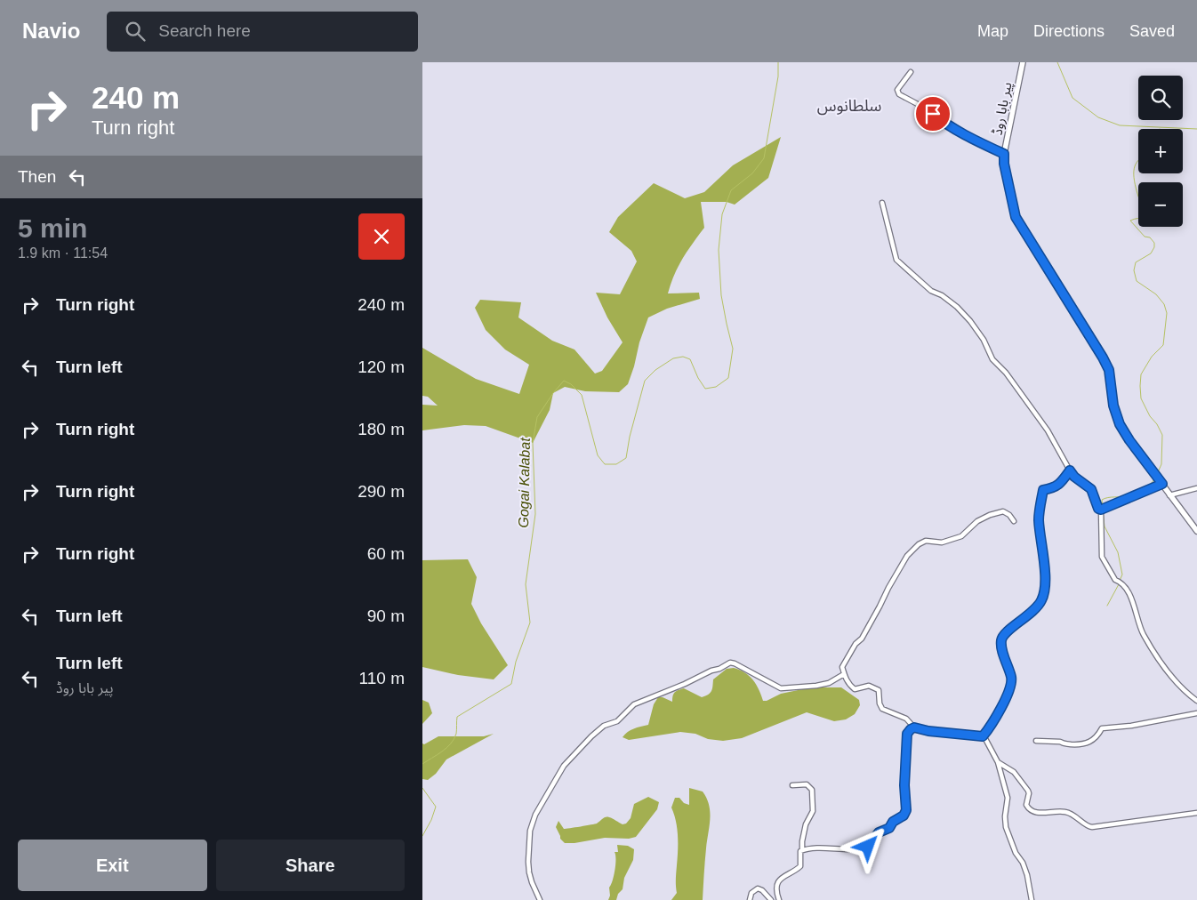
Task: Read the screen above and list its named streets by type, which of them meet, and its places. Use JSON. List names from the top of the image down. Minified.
{"streets":{"main road":["پیر بابا روڈ"]},"districts":["سلطانوس"],"water":["Gogai Kalabat"],"page":{"header":"Navio","search":"Search here","nav":["Map","Directions","Saved"],"turn":["240 m","Turn right"],"map_buttons":["+","−"],"then":"Then","heading":["5 min","1.9 km · 11:54"],"list":[{"name":"Turn right","value":"240 m"},{"name":"Turn left","value":"120 m"},{"name":"Turn right","value":"180 m"},{"name":"Turn right","value":"290 m"},{"name":"Turn right","value":"60 m"},{"name":"Turn left","value":"90 m"},{"name":"Turn left","note":"پیر بابا روڈ","value":"110 m"}],"buttons":["Exit","Share"]}}
